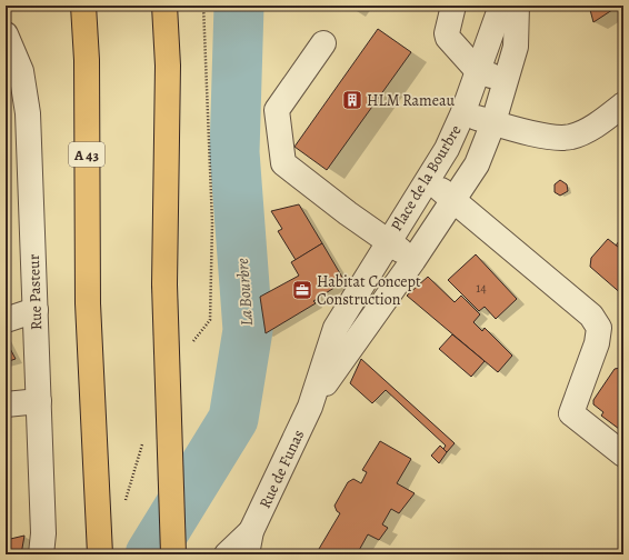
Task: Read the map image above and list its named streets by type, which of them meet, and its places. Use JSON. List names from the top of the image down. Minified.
{"streets":{"highway":["A 43"],"street":["Place de la Bourbre","Rue Pasteur","Rue de Funas"]},"crossings":[["Place de la Bourbre","Rue de Funas"]],"water":["La Bourbre"],"places":{"building":["HLM Rameau"],"office":["Habitat Concept Construction"]},"house_numbers":["14"]}
